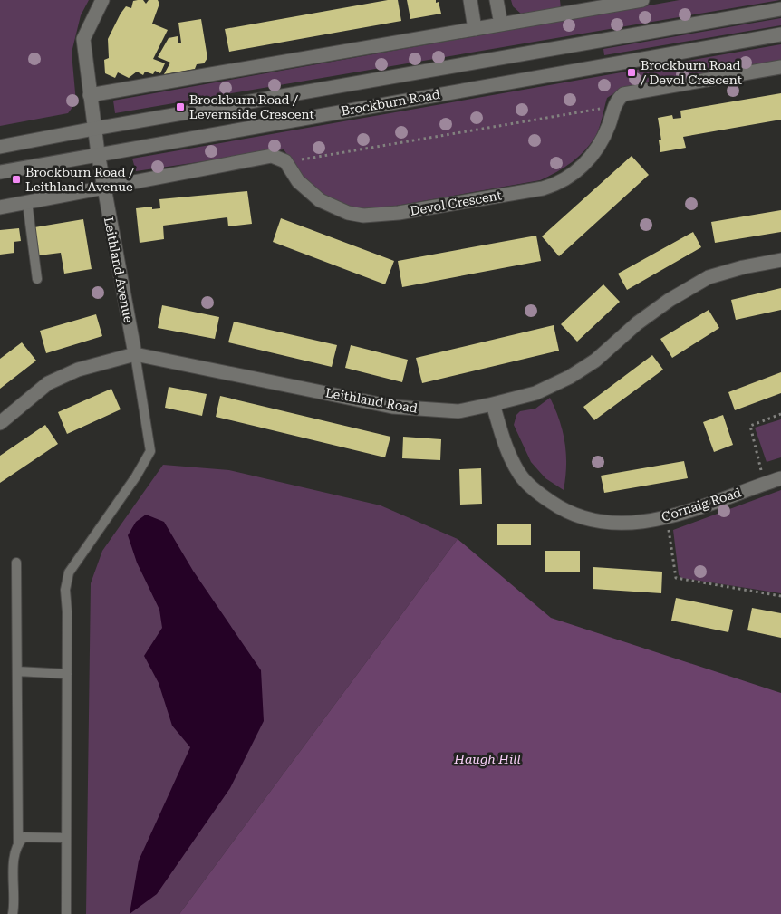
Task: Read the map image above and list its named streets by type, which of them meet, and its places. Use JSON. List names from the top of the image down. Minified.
{"streets":{"street":["Brockburn Road","Devol Crescent","Leithland Avenue","Leithland Road","Cornaig Road"]},"crossings":[["Brockburn Road","Leithland Avenue"],["Leithland Avenue","Leithland Road"],["Leithland Road","Cornaig Road"]],"parks":["Haugh Hill"],"places":{"transit":["Brockburn Road / Devol Crescent","Brockburn Road / Levernside Crescent","Brockburn Road / Leithland Avenue"]}}
